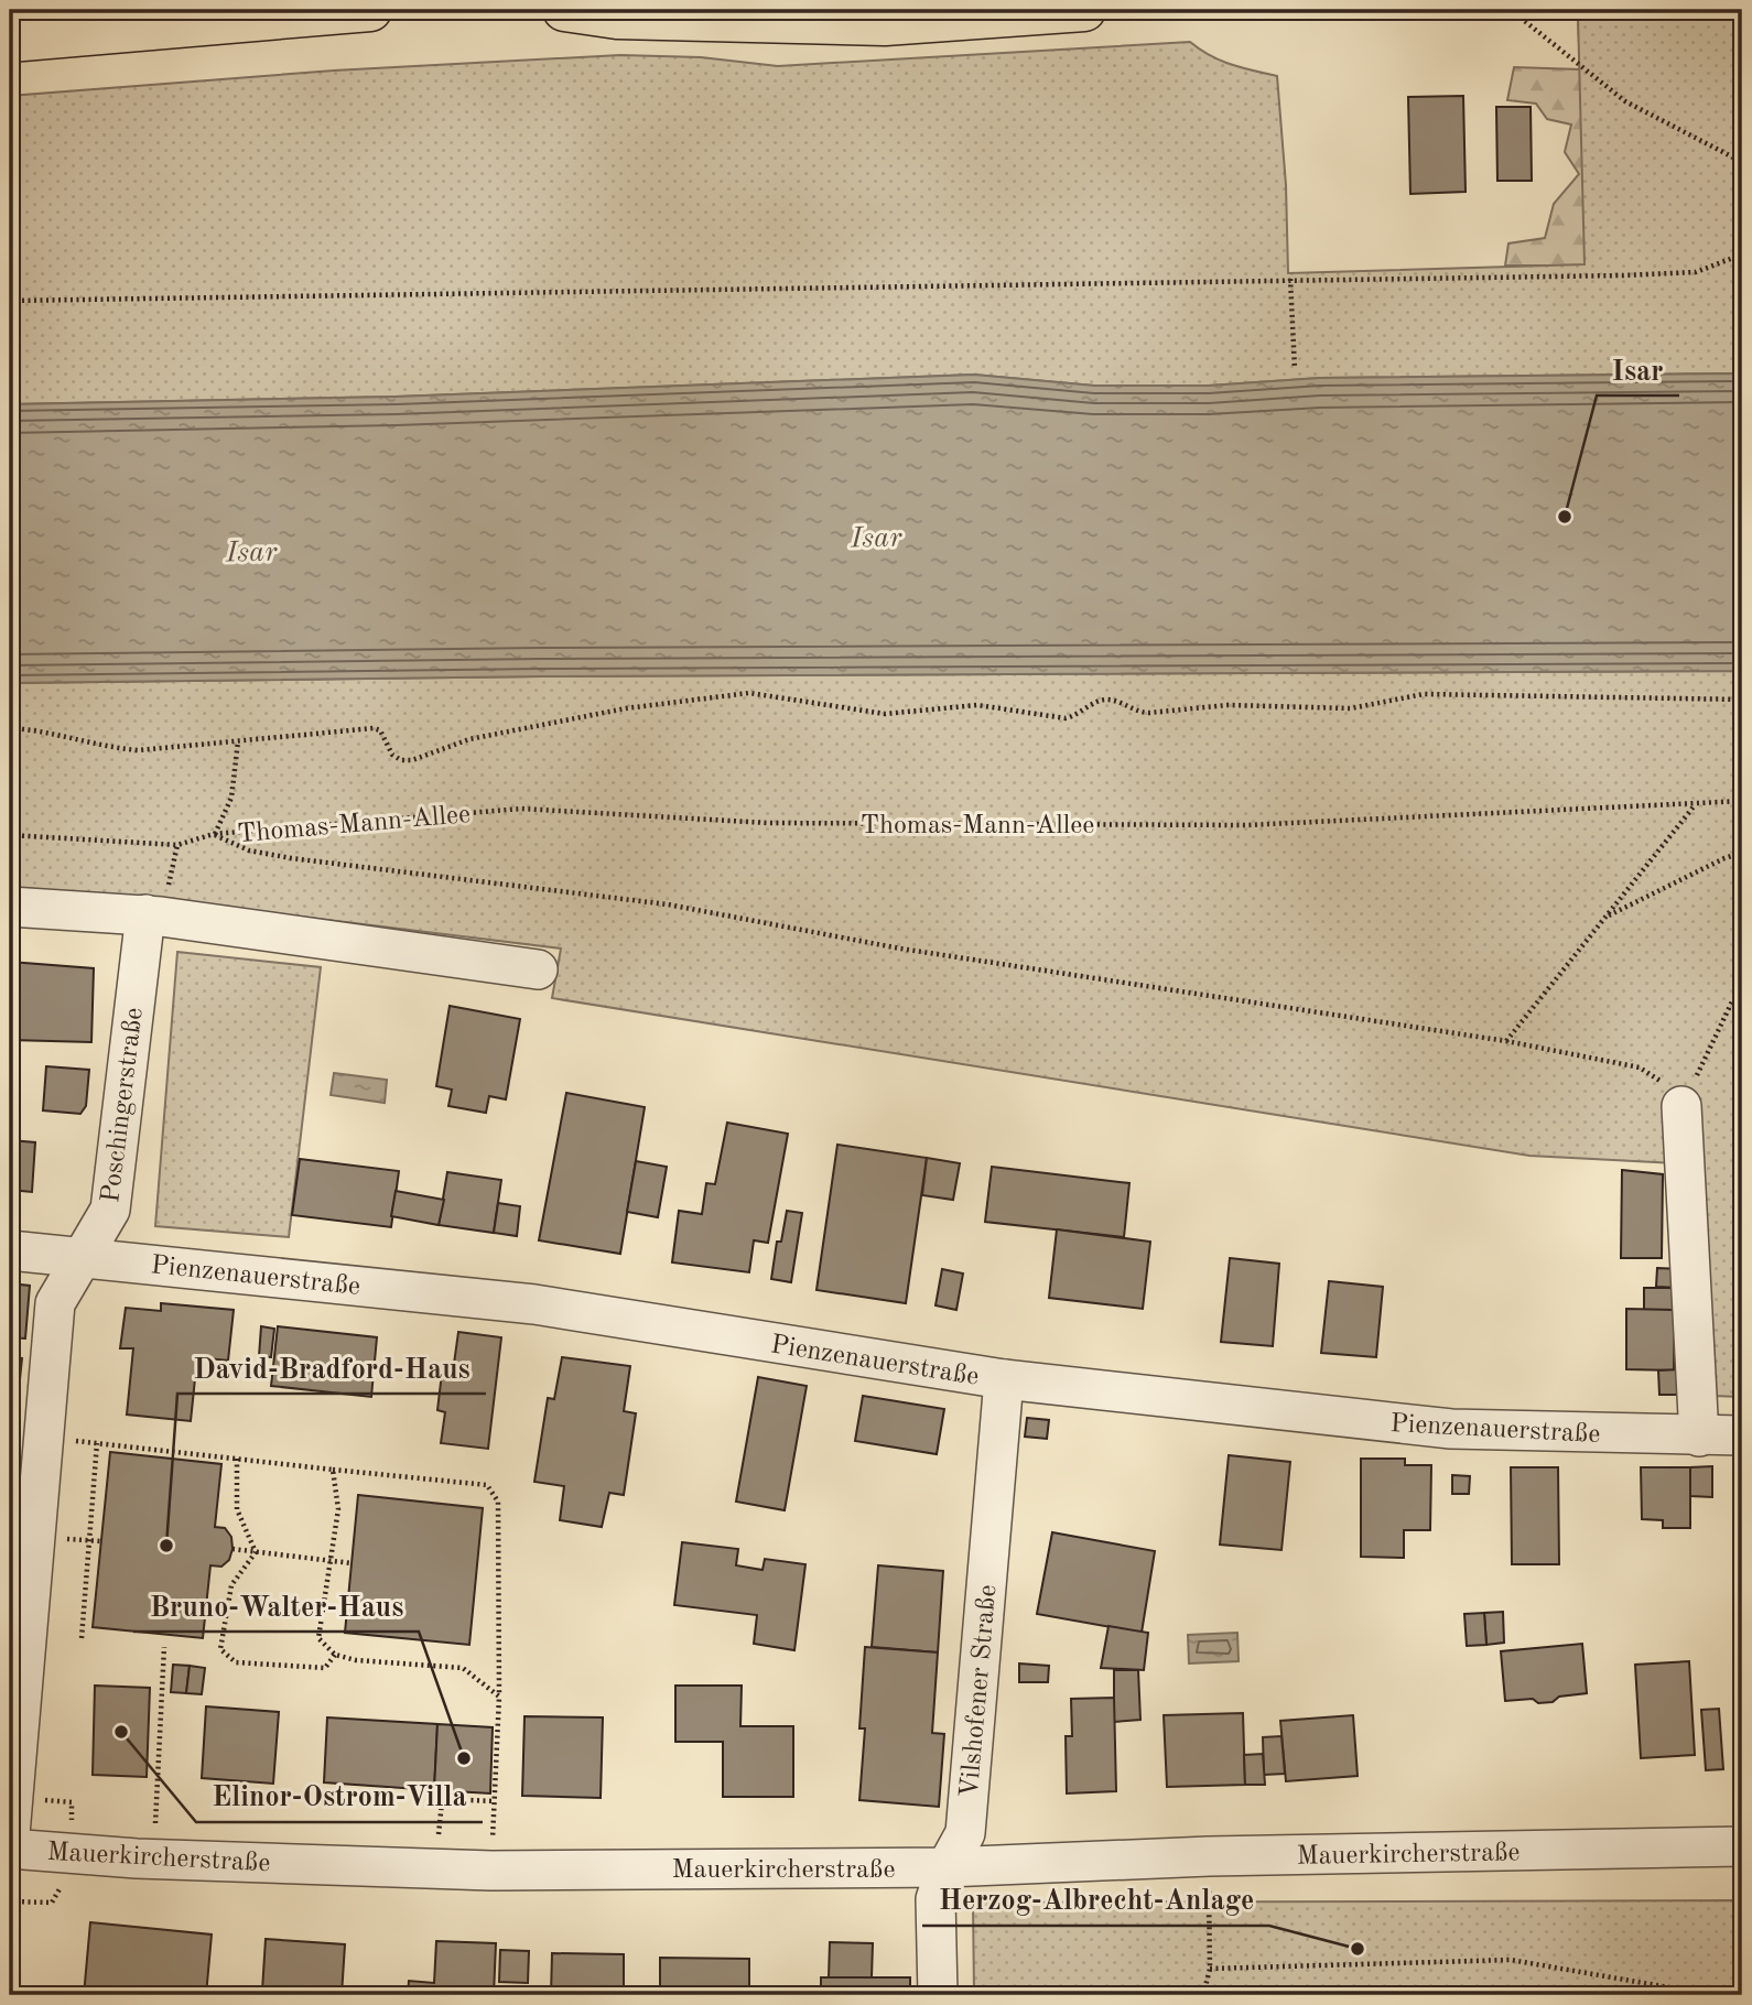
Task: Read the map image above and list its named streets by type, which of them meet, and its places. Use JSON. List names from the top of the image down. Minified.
{"streets":{"street":["Poschingerstraße","Pienzenauerstraße","Vilshofener Straße","Mauerkircherstraße"],"path":["Thomas-Mann-Allee"]},"crossings":[["Poschingerstraße","Pienzenauerstraße"],["Pienzenauerstraße","Vilshofener Straße"],["Vilshofener Straße","Mauerkircherstraße"]],"water":["Isar"],"places":["Isar","David-Bradford-Haus","Elinor-Ostrom-Villa","Bruno-Walter-Haus","Herzog-Albrecht-Anlage"]}
